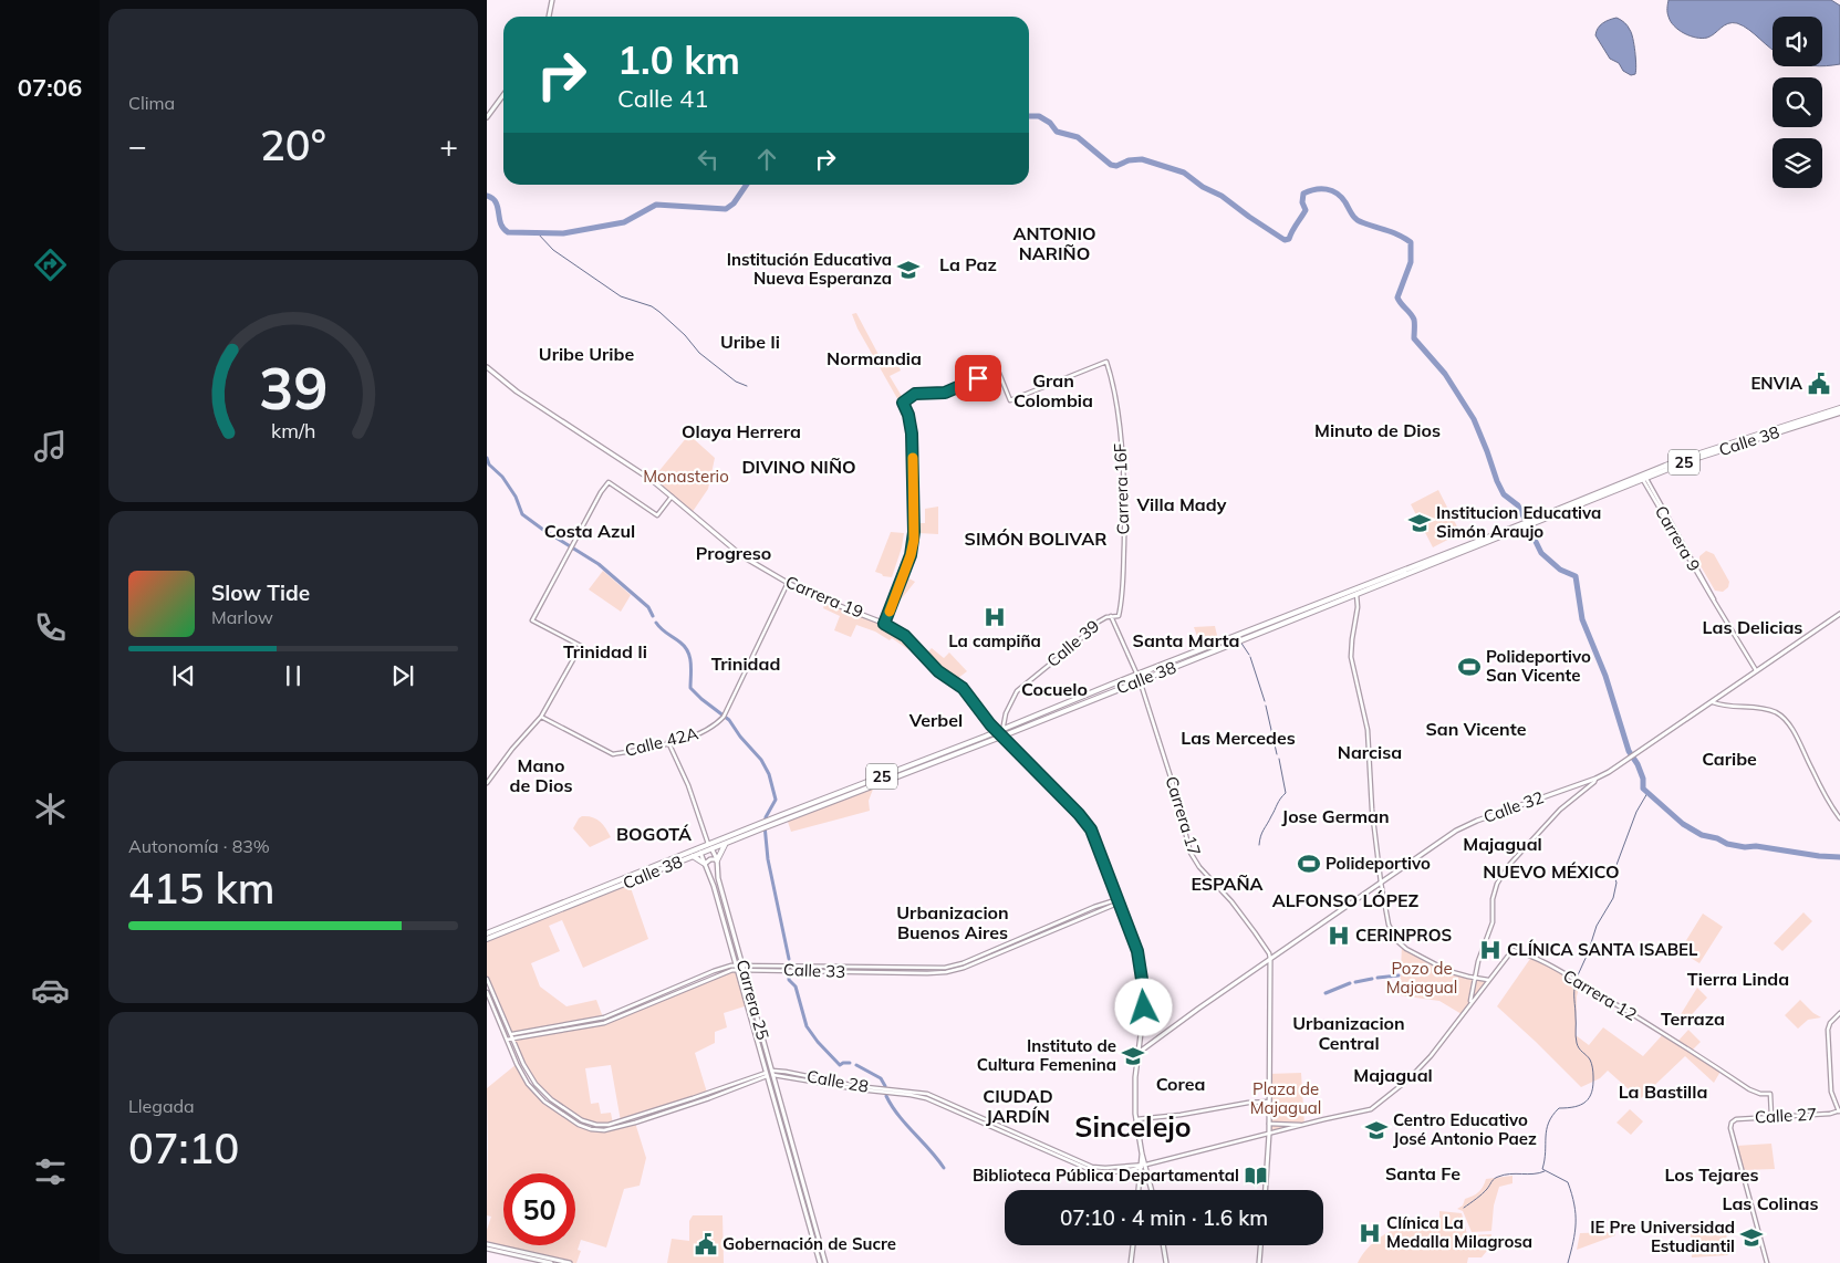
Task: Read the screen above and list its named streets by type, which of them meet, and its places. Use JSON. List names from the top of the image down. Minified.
{"streets":{"highway":["Calle 38","25"],"main road":["Carrera 19","Calle 32","Carrera 25"],"street":["Carrera 16F","Carrera 9","Calle 39","Calle 42A","Carrera 17","Calle 33","Carrera 12","Calle 28","Calle 27"]},"crossings":[["Calle 38","Carrera 9"],["Calle 38","Carrera 19"],["Calle 38","Calle 39"],["Calle 38","Carrera 17"],["Calle 38","Carrera 25"],["Carrera 16F","Carrera 19"],["Carrera 16F","Calle 39"],["Carrera 9","Calle 32"],["Carrera 19","Calle 39"],["Carrera 19","Calle 42A"],["Carrera 19","Calle 32"],["Carrera 19","Calle 33"],["Carrera 19","Calle 28"],["Calle 39","Carrera 17"],["Calle 42A","Carrera 25"],["Calle 32","Carrera 17"],["Calle 33","Carrera 25"],["Carrera 12","Calle 27"],["Carrera 25","Calle 28"]],"districts":["ANTONIO NARIÑO","La Paz","Uribe Ii","Uribe Uribe","Normandia","Gran Colombia","Minuto de Dios","Olaya Herrera","DIVINO NIÑO","Villa Mady","Costa Azul","SIMÓN BOLIVAR","Progreso","Las Delicias","Santa Marta","Trinidad Ii","Trinidad","Cocuelo","Verbel","San Vicente","Las Mercedes","Narcisa","Caribe","Mano de Dios","Jose German","BOGOTÁ","Majagual","NUEVO MÉXICO","ESPAÑA","ALFONSO LÓPEZ","Urbanizacion Buenos Aires","Tierra Linda","Terraza","Urbanizacion Central","Majagual","Corea","La Bastilla","CIUDAD JARDÍN","Sincelejo","Santa Fe","Los Tejares","Las Colinas"],"parks":["Monasterio","Pozo de Majagual","Plaza de Majagual"],"places":{"school or university":["Institución Educativa Nueva Esperanza","Institucion Educativa Simón Araujo","Instituto de Cultura Femenina","Centro Educativo José Antonio Paez","IE Pre Universidad Estudiantil"],"public building":["ENVIA","Gobernación de Sucre"],"hospital":["La campiña","CERINPROS","CLÍNICA SANTA ISABEL","Clínica La Medalla Milagrosa"],"sports":["Polideportivo San Vicente","Polideportivo"],"library":["Biblioteca Pública Departamental"]},"page":{"tabs":"07:06","tile":["Clima",["Autonomía · 83%","415 km"],["Llegada","07:10"]],"turn":["1.0 km","Calle 41"],"heat":["−","20°","+"],"song":["Slow Tide","Marlow"],"limit":"50","trip":"07:10 · 4 min · 1.6 km","gauge":["39","km/h"]}}
